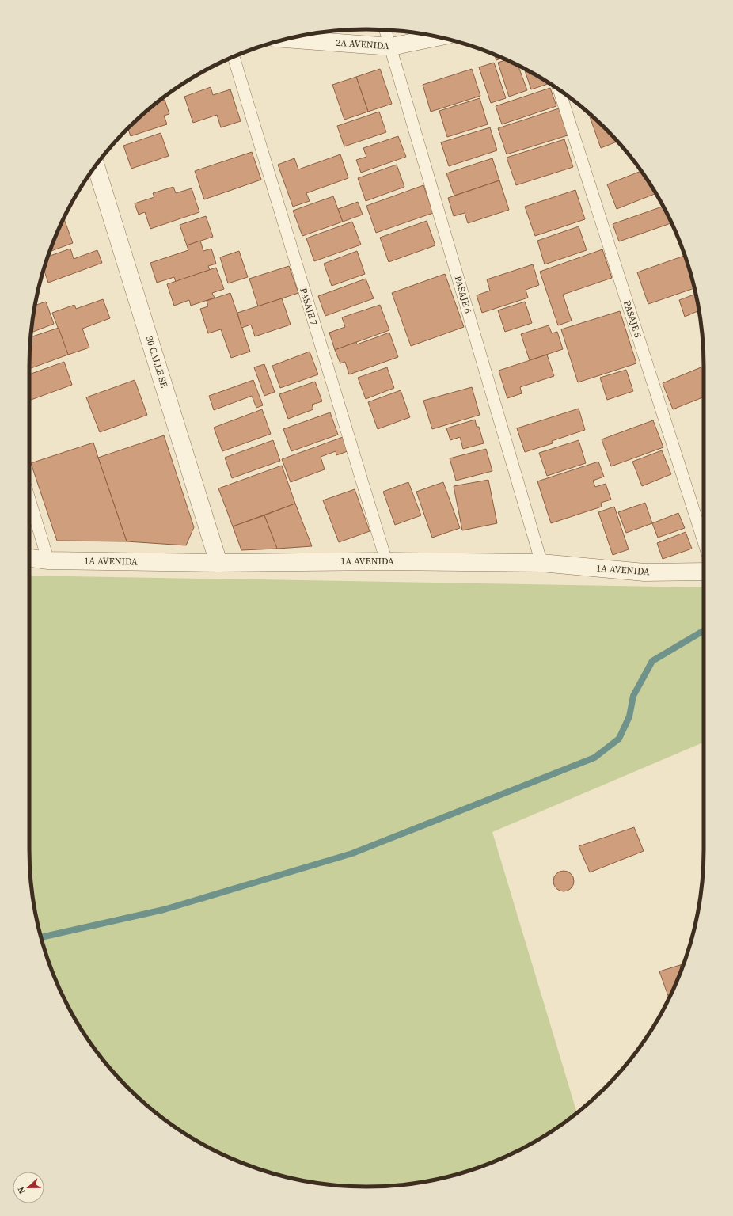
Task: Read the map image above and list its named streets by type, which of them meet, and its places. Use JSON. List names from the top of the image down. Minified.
{"streets":{"street":["2A AVENIDA","30 CALLE SE","1A AVENIDA"],"lane":["PASAJE 6","PASAJE 7","PASAJE 5"]},"crossings":[["2A AVENIDA","PASAJE 6"],["PASAJE 6","1A AVENIDA"],["PASAJE 7","1A AVENIDA"],["30 CALLE SE","1A AVENIDA"]],"north":"left"}
